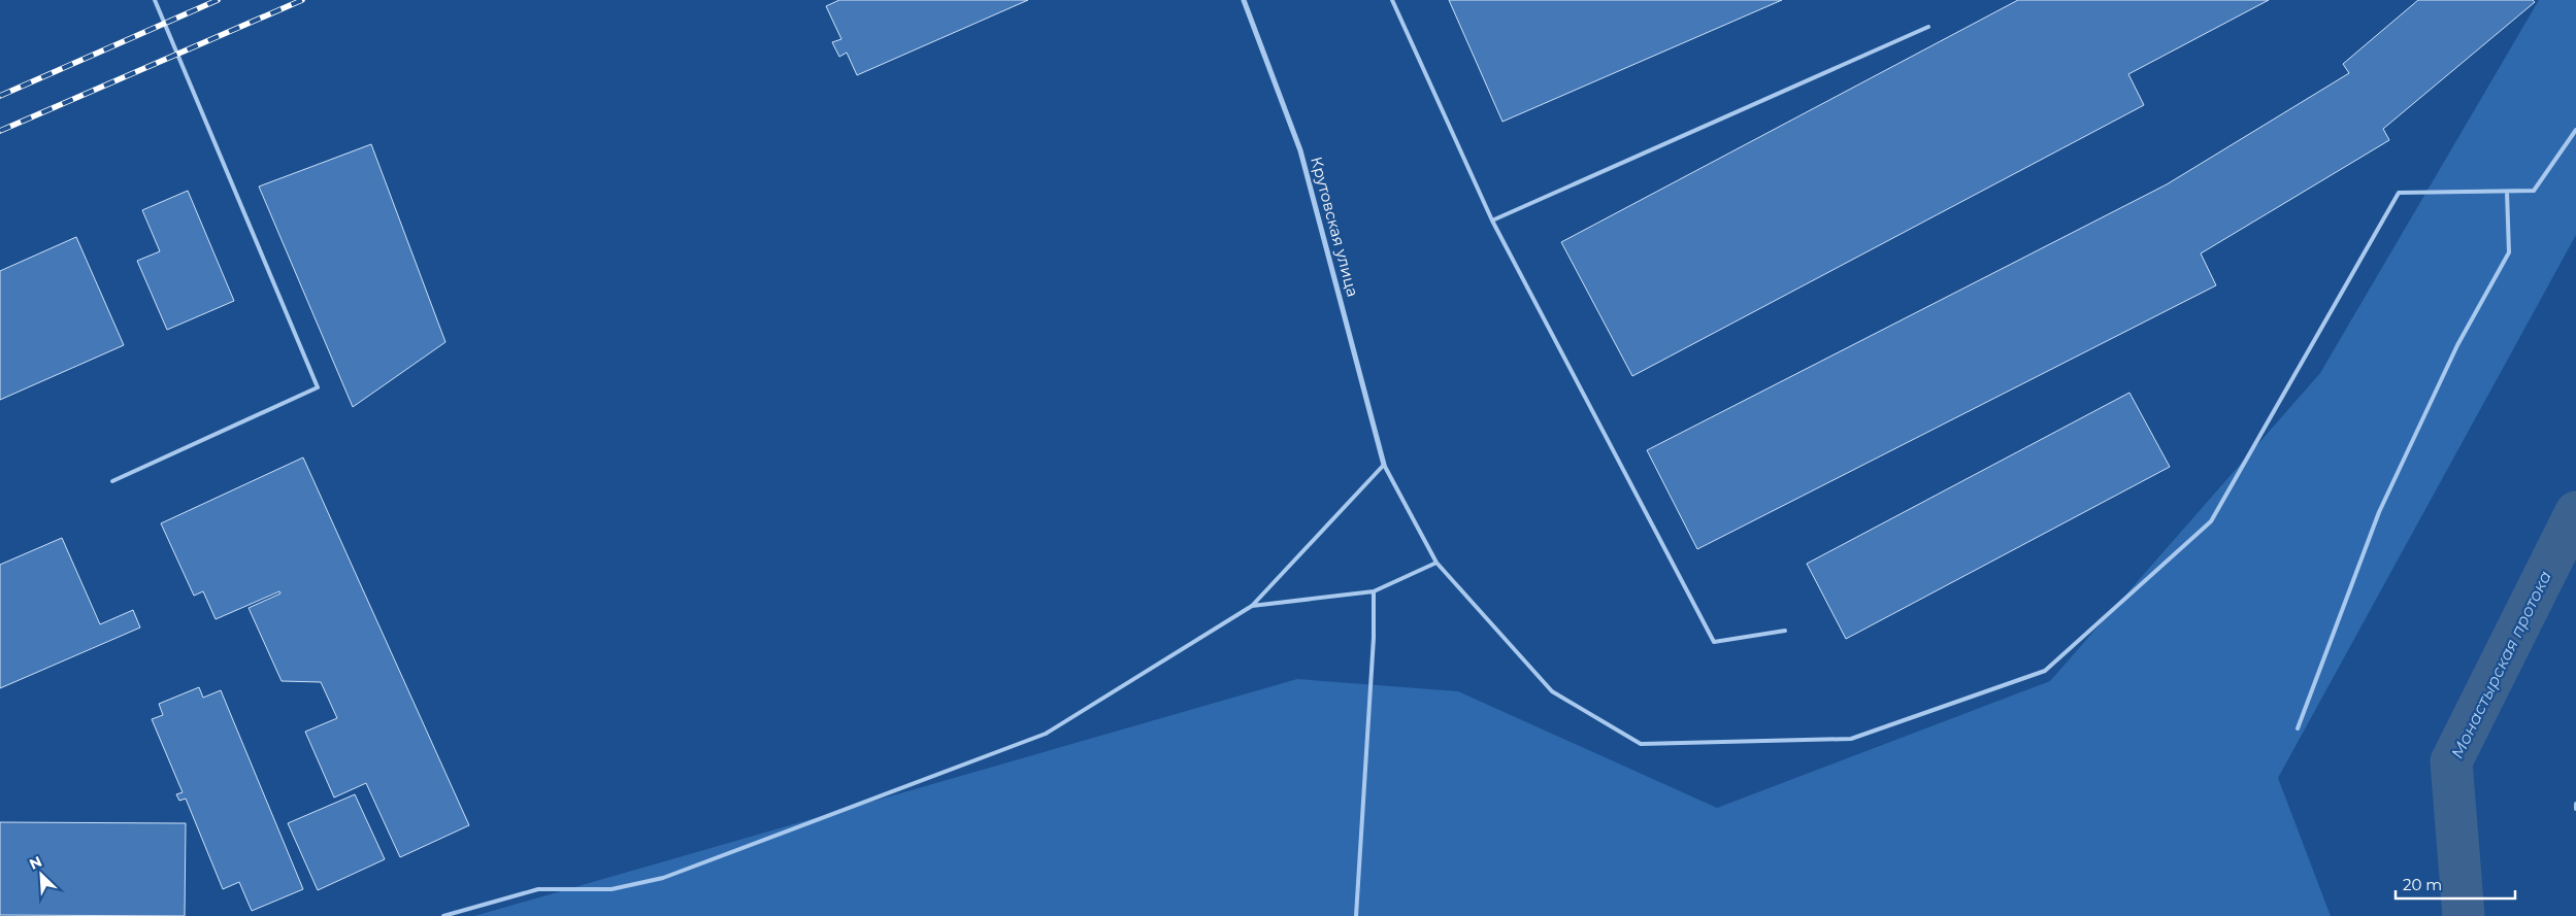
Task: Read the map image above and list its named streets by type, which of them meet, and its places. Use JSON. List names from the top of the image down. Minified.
{"streets":{"street":["Крутовская улица"]},"water":["Монастырская протока"],"scale_bar":"20 m","north":"top left"}
